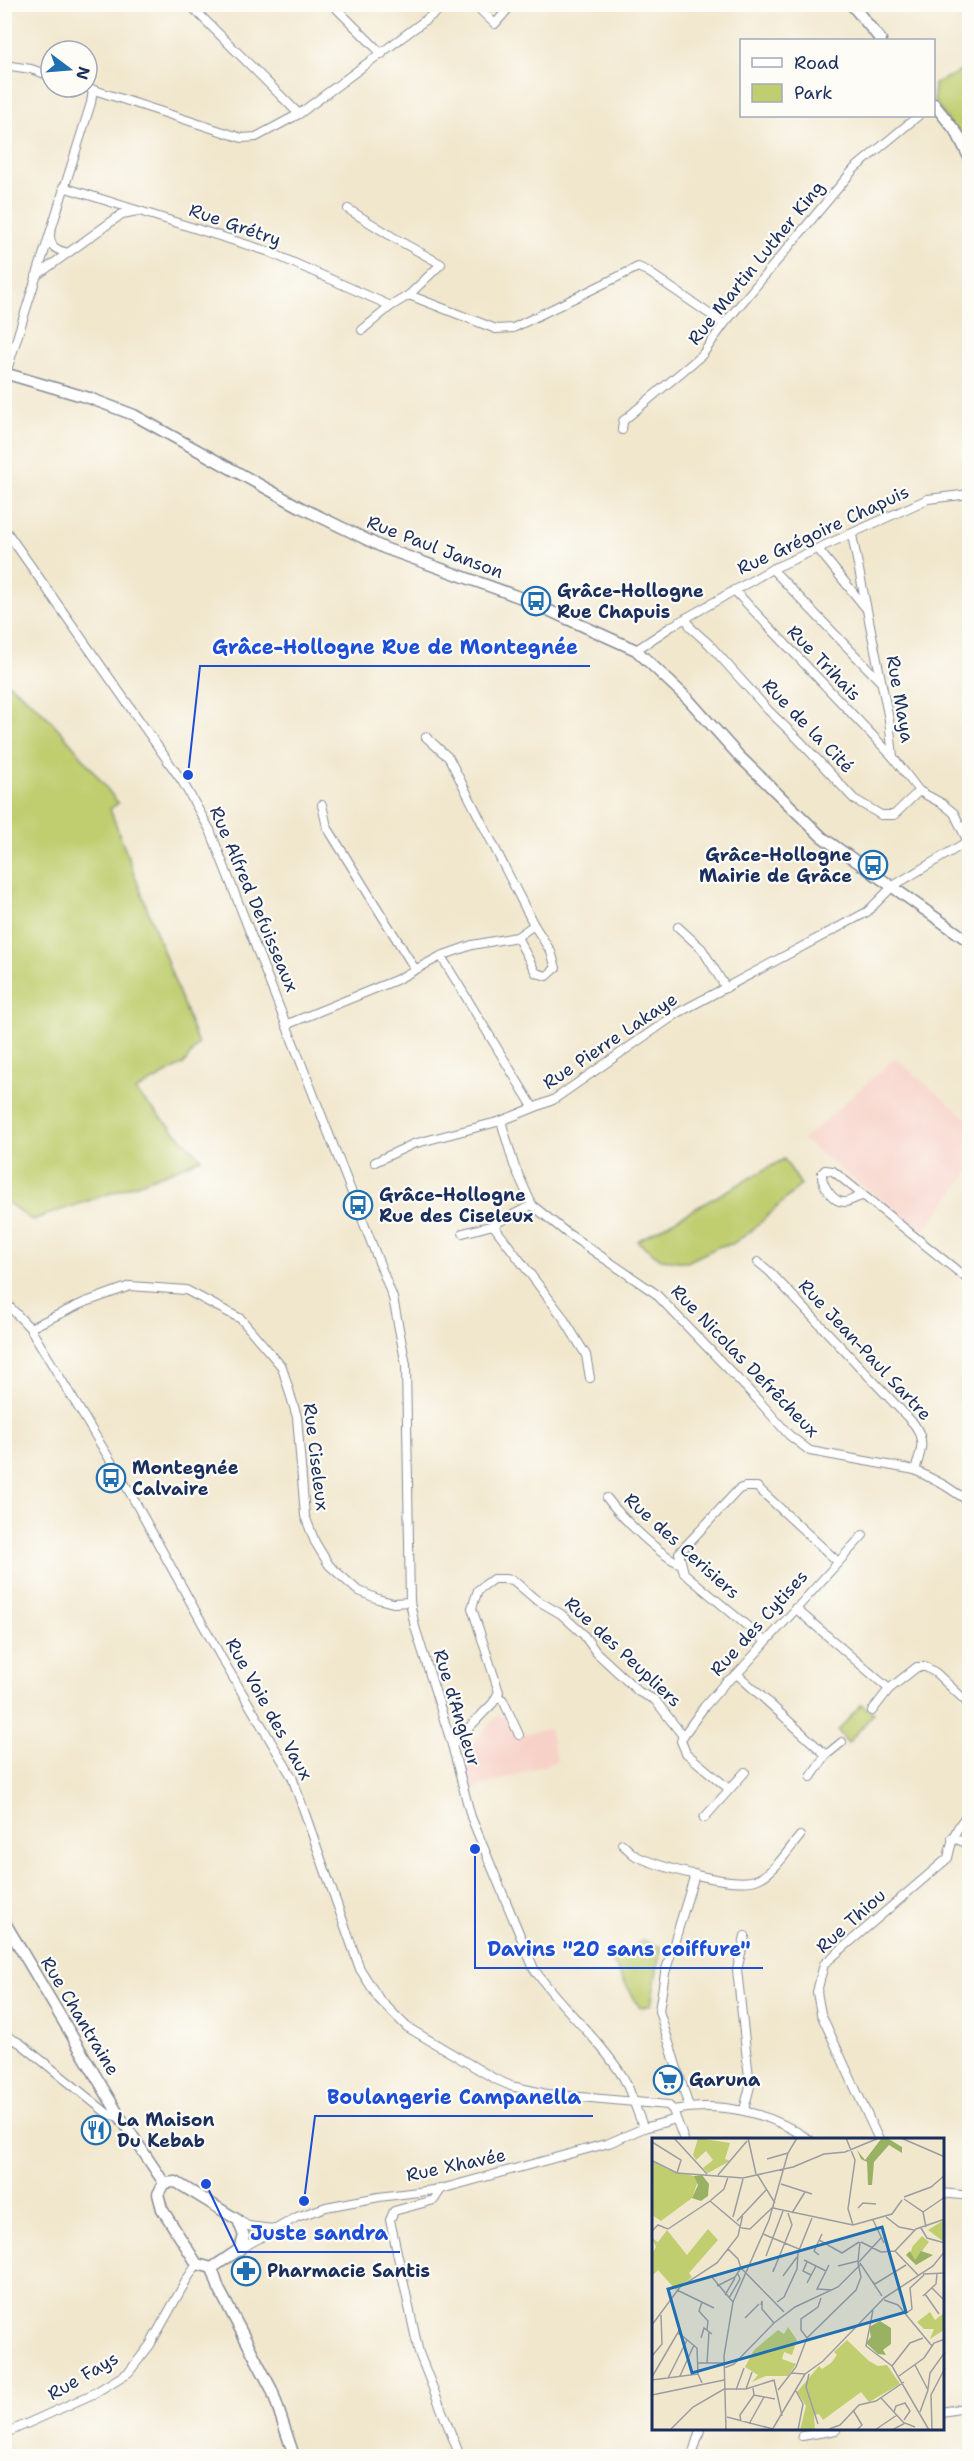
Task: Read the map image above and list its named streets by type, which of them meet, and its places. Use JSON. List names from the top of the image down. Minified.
{"streets":{"street":["Rue Grétry","Rue Martin Luther King","Rue Grégoire Chapuis","Rue Paul Janson","Rue Trihais","Rue Maya","Rue de la Cité","Rue Alfred Defuisseaux","Rue Pierre Lakaye","Rue Jean-Paul Sartre","Rue Nicolas Defrêcheux","Rue Ciseleux","Rue des Cerisiers","Rue des Cytises","Rue des Peupliers","Rue d'Angleur","Rue Voie des Vaux","Rue Thiou","Rue Chantraine","Rue Xhavée","Rue Fays"]},"crossings":[["Rue Grégoire Chapuis","Rue Paul Janson"],["Rue Grégoire Chapuis","Rue Trihais"],["Rue Grégoire Chapuis","Rue Maya"],["Rue Grégoire Chapuis","Rue de la Cité"],["Rue Paul Janson","Rue Pierre Lakaye"],["Rue Trihais","Rue Maya"],["Rue Maya","Rue de la Cité"],["Rue Maya","Rue Pierre Lakaye"],["Rue Alfred Defuisseaux","Rue d'Angleur"],["Rue Pierre Lakaye","Rue Nicolas Defrêcheux"],["Rue Jean-Paul Sartre","Rue Nicolas Defrêcheux"],["Rue Ciseleux","Rue d'Angleur"],["Rue Ciseleux","Rue Voie des Vaux"],["Rue des Cerisiers","Rue des Cytises"],["Rue des Cytises","Rue des Peupliers"],["Rue d'Angleur","Rue Voie des Vaux"],["Rue d'Angleur","Rue Xhavée"],["Rue Voie des Vaux","Rue Xhavée"]],"places":{"bus stop":["Grâce-Hollogne Rue Chapuis","Grâce-Hollogne Mairie de Grâce","Grâce-Hollogne Rue des Ciseleux","Montegnée Calvaire"],"other":["Grâce-Hollogne Rue de Montegnée","Davins \"20 sans coiffure\"","Juste sandra","Boulangerie Campanella"],"supermarket":["Garuna"],"restaurant":["La Maison Du Kebab"],"pharmacy":["Pharmacie Santis"]},"legend":["Road","Park"],"north":"right"}
